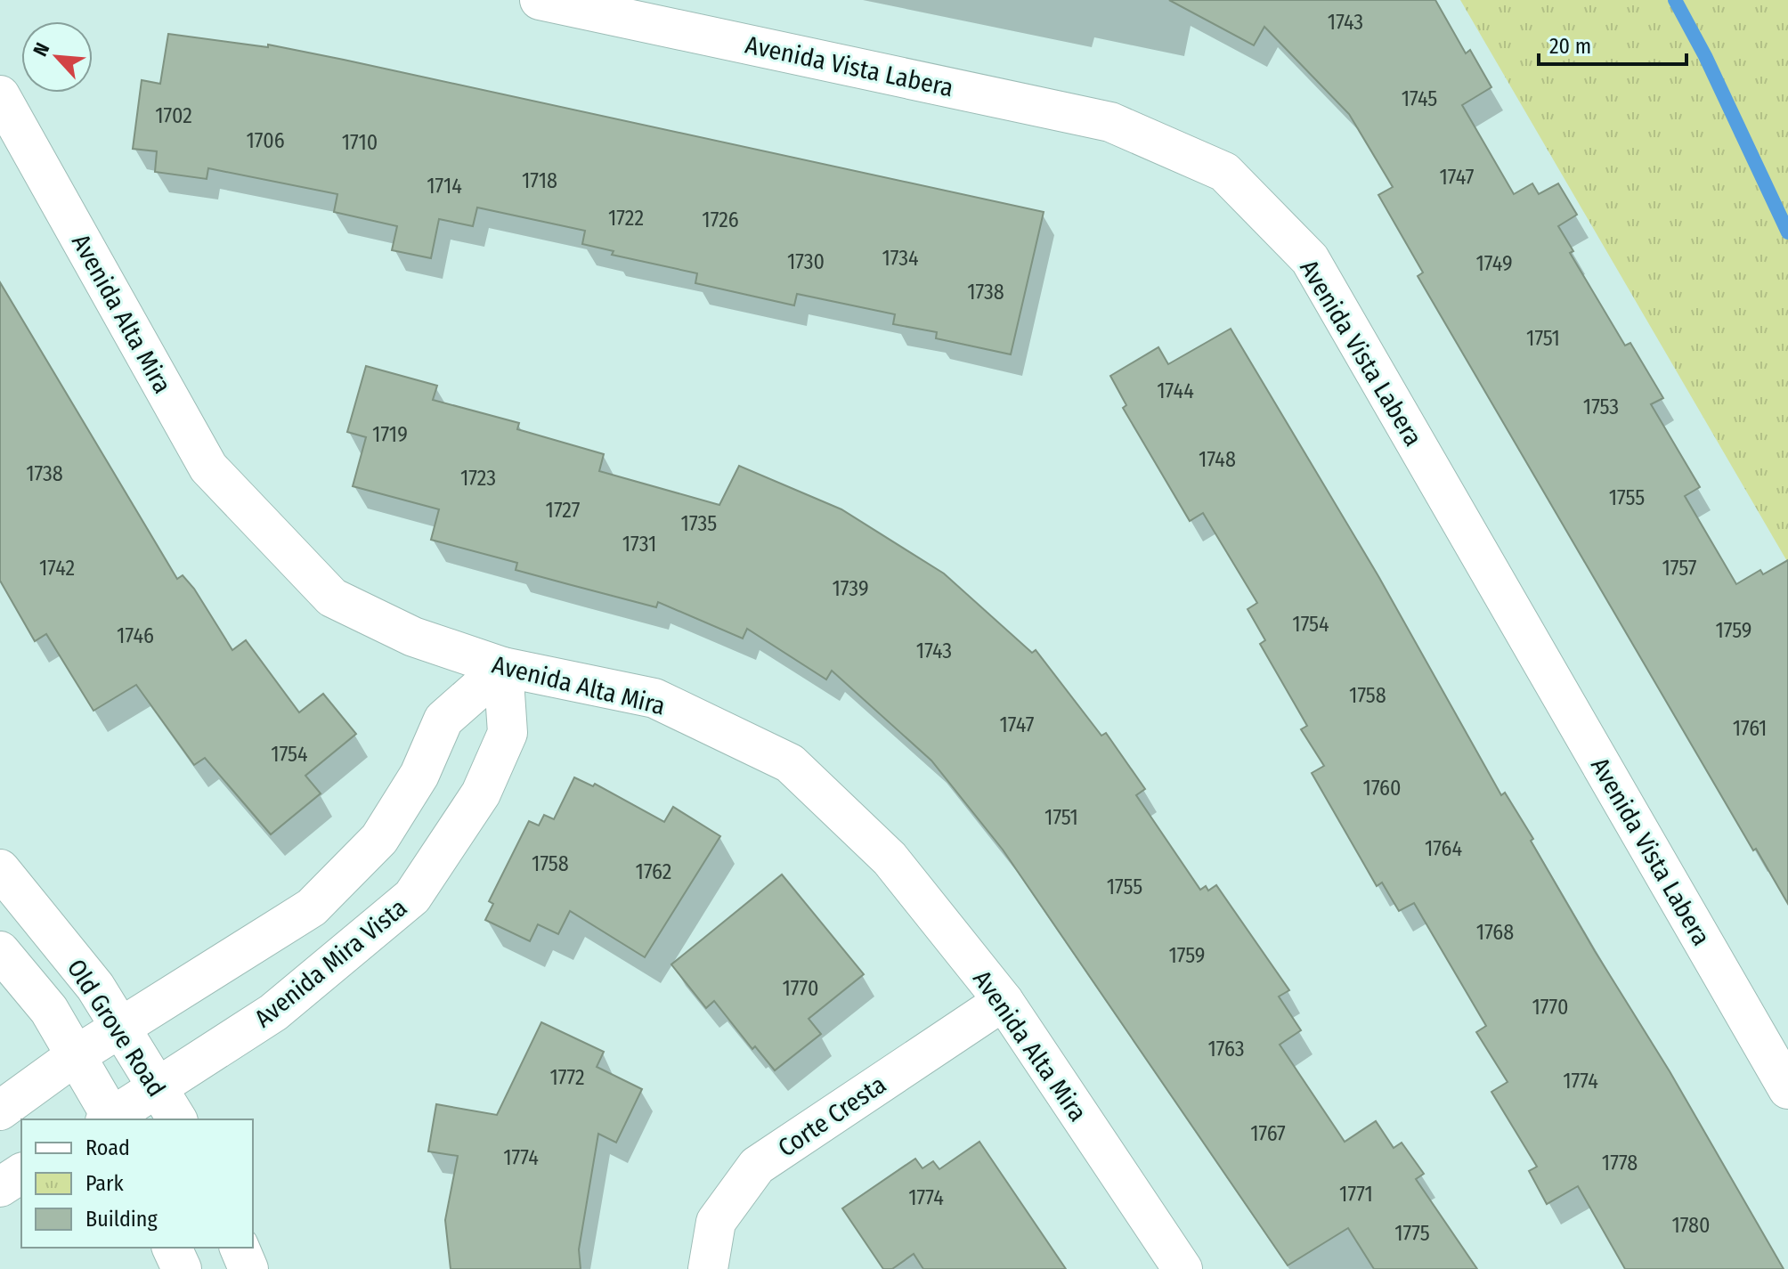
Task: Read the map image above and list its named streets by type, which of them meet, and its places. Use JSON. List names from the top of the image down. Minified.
{"streets":{"street":["Avenida Vista Labera","Avenida Alta Mira","Avenida Mira Vista","Old Grove Road","Corte Cresta"]},"crossings":[["Avenida Alta Mira","Avenida Mira Vista"],["Avenida Alta Mira","Corte Cresta"],["Avenida Mira Vista","Old Grove Road"]],"house_numbers":["1743","1745","1702","1706","1710","1747","1718","1714","1722","1726","1734","1730","1749","1738","1751","1744","1753","1719","1748","1738","1723","1755","1727","1735","1731","1742","1757","1739","1754","1759","1746","1743","1758","1747","1761","1754","1760","1751","1764","1758","1762","1755","1768","1759","1770","1770","1763","1772","1774","1767","1774","1778","1771","1774","1780","1775"],"legend":["Road","Park","Building"],"scale_bar":"20 m","north":"top left"}
